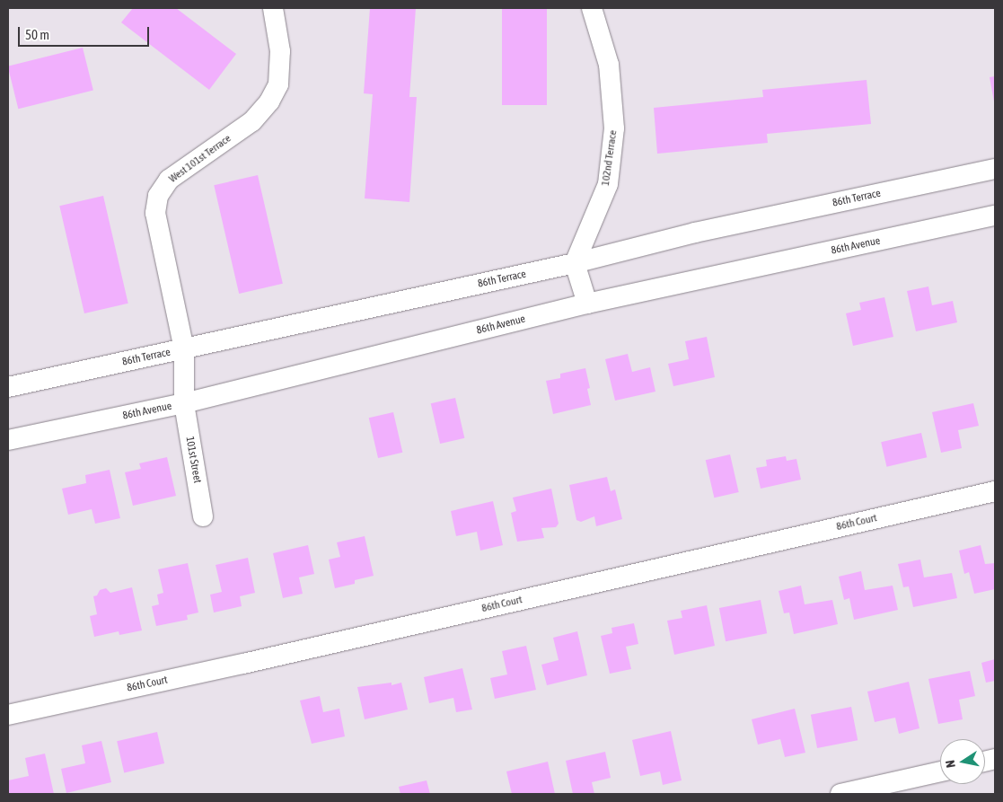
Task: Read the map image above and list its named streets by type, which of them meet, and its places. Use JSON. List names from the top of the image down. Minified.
{"streets":{"street":["102nd Terrace","West 101st Terrace","86th Terrace","86th Avenue","101st Street","86th Court"]},"crossings":[["102nd Terrace","86th Terrace"],["West 101st Terrace","86th Terrace"],["West 101st Terrace","86th Avenue"],["West 101st Terrace","101st Street"],["86th Avenue","101st Street"]],"scale_bar":"50 m","north":"left"}
